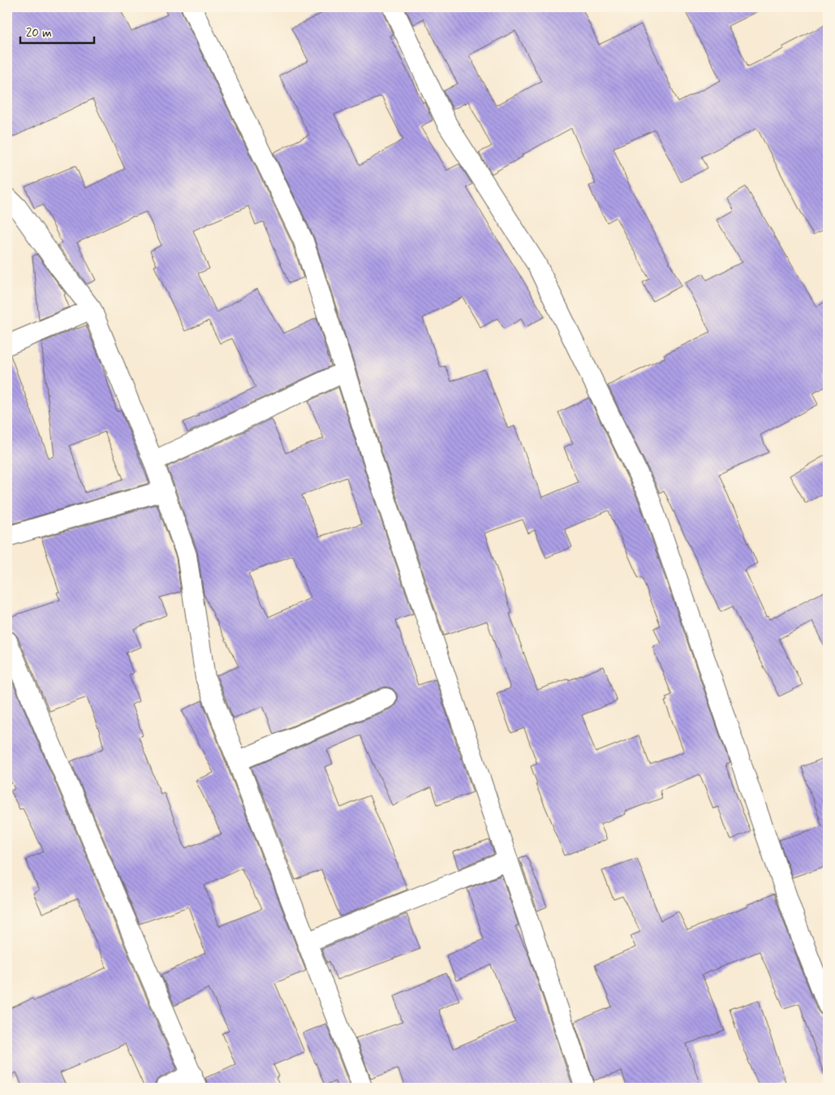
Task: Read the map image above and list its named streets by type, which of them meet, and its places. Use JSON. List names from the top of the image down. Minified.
{"scale_bar":"20 m"}
